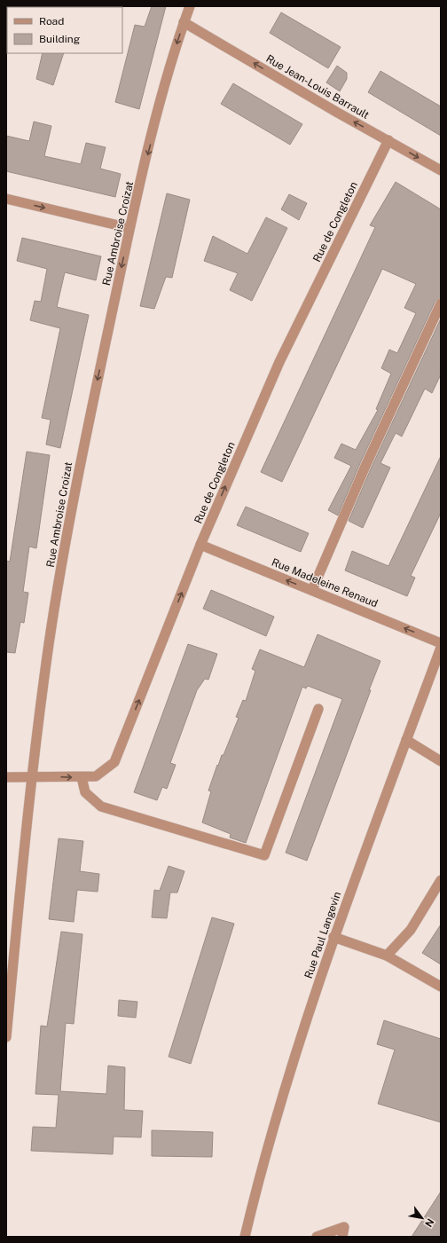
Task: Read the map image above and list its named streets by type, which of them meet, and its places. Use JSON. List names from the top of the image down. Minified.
{"streets":{"street":["Rue Jean-Louis Barrault","Rue de Congleton","Rue Ambroise Croizat","Rue Madeleine Renaud","Rue Paul Langevin"]},"crossings":[["Rue Jean-Louis Barrault","Rue de Congleton"],["Rue Jean-Louis Barrault","Rue Ambroise Croizat"],["Rue de Congleton","Rue Ambroise Croizat"],["Rue de Congleton","Rue Madeleine Renaud"]],"one_way":["Rue de Congleton","Rue Ambroise Croizat","Rue Madeleine Renaud"],"legend":["Road","Building"],"north":"bottom right"}
